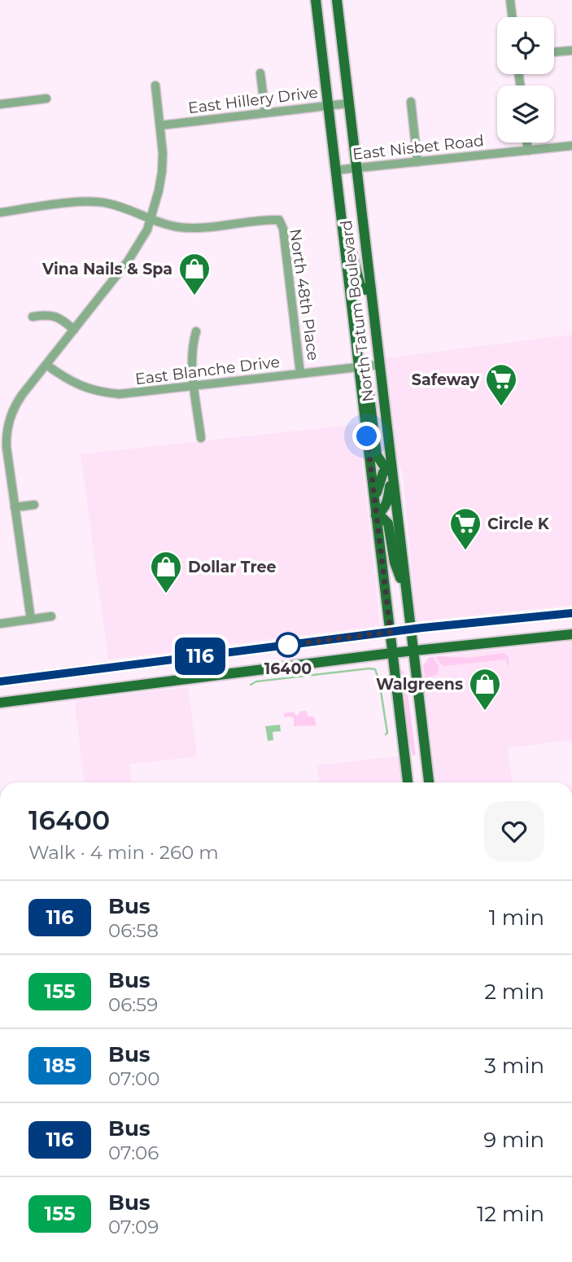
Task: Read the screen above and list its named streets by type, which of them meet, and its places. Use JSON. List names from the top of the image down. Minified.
{"streets":{"main road":["North Tatum Boulevard"],"street":["East Hillery Drive","East Nisbet Road","North 48th Place","East Blanche Drive"]},"crossings":[["East Hillery Drive","North Tatum Boulevard"],["East Nisbet Road","North Tatum Boulevard"],["North 48th Place","East Blanche Drive"],["North Tatum Boulevard","East Blanche Drive"]],"places":{"shop":["Vina Nails & Spa","Dollar Tree","Walgreens"],"supermarket":["Safeway","Circle K"],"other":["16400"]},"lines":["bus line 116"],"page":{"on_map":"116","heading":["16400","Walk · 4 min · 260 m"],"list":[{"mark":"116","name":"Bus","note":"06:58","value":"1 min"},{"mark":"155","name":"Bus","note":"06:59","value":"2 min"},{"mark":"185","name":"Bus","note":"07:00","value":"3 min"},{"mark":"116","name":"Bus","note":"07:06","value":"9 min"},{"mark":"155","name":"Bus","note":"07:09","value":"12 min"}]}}
